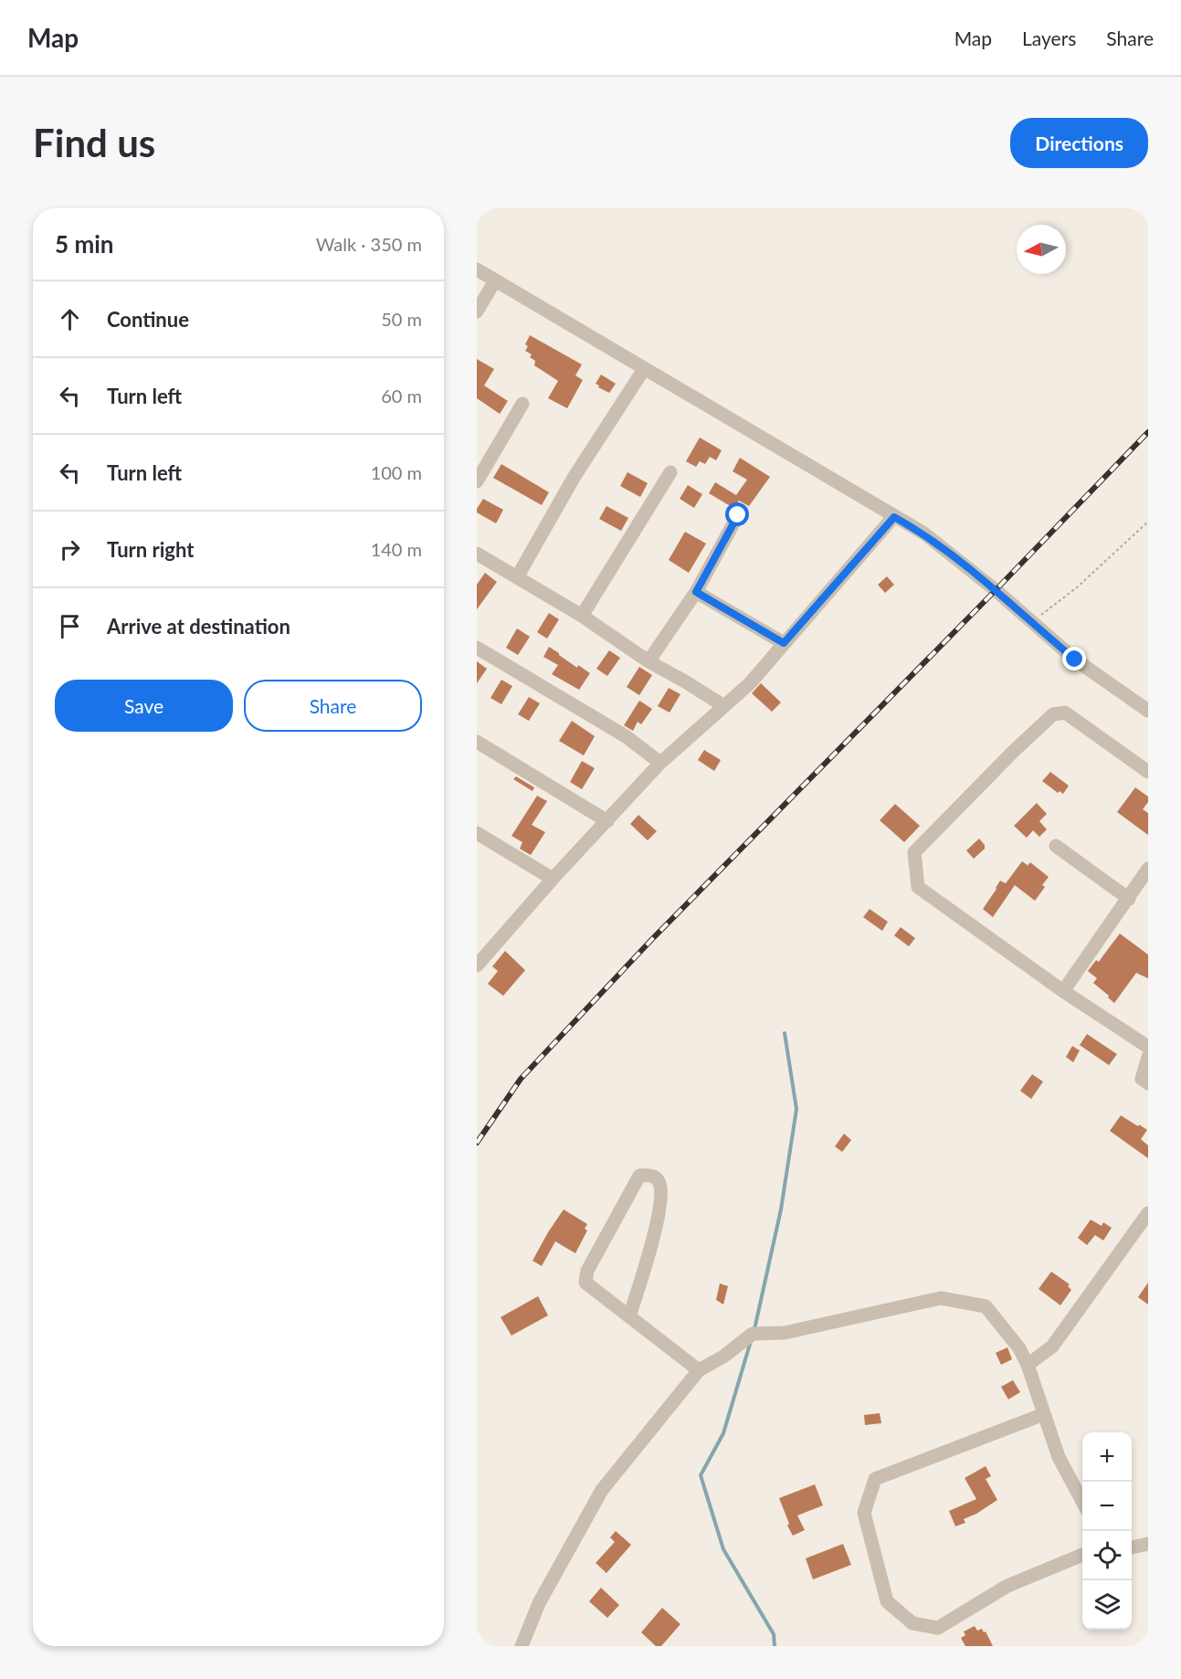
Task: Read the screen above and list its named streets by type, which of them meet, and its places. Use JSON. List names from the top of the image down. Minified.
{"north":"left","page":{"header":"Map","nav":["Map","Layers","Share"],"buttons":["Directions",["Save","Share"]],"title":"Find us","heading":["5 min","Walk · 350 m"],"list":[["Continue","50 m"],["Turn left","60 m"],["Turn left","100 m"],["Turn right","140 m"],"Arrive at destination"],"map_buttons":["+","−"]}}
